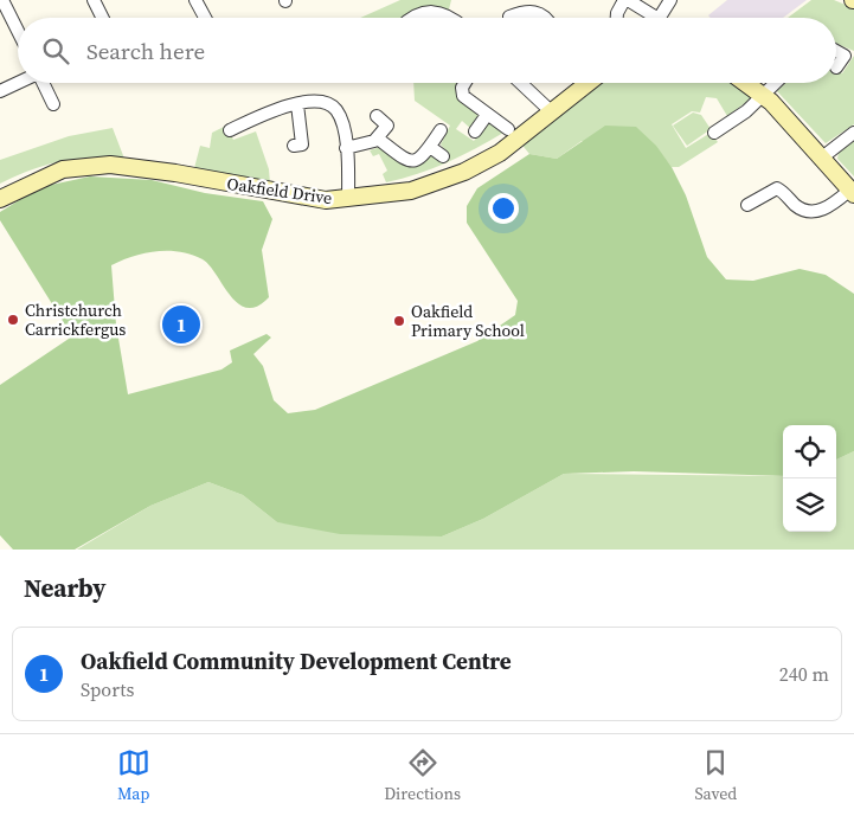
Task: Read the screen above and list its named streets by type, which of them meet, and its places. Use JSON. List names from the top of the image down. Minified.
{"streets":{"street":["Oakfield Drive"]},"places":["Christchurch Carrickfergus","Oakfield Primary School"],"page":{"search":"Search here","pins":"1","heading":"Nearby","list":[{"mark":"1","name":"Oakfield Community Development Centre","note":"Sports","value":"240 m"}],"nav":["Map","Directions","Saved"]}}
